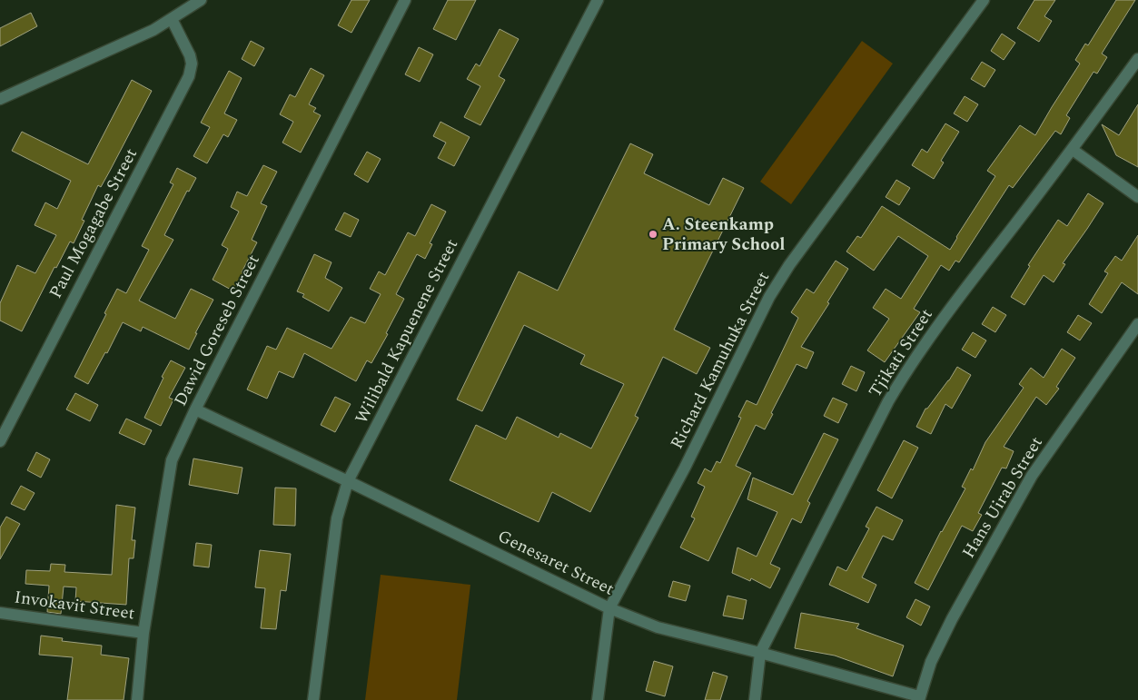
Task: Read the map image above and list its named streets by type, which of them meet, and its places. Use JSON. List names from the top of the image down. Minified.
{"streets":{"street":["Paul Mogagabe Street","Dawid Goreseb Street","Wilibald Kapuenene Street","Tjikati Street","Richard Kamuhuka Street","Hans Uirab Street","Genesaret Street","Invokavit Street"]},"crossings":[["Dawid Goreseb Street","Genesaret Street"],["Dawid Goreseb Street","Invokavit Street"],["Wilibald Kapuenene Street","Genesaret Street"],["Tjikati Street","Genesaret Street"],["Richard Kamuhuka Street","Genesaret Street"],["Hans Uirab Street","Genesaret Street"]],"places":["A. Steenkamp Primary School"]}
